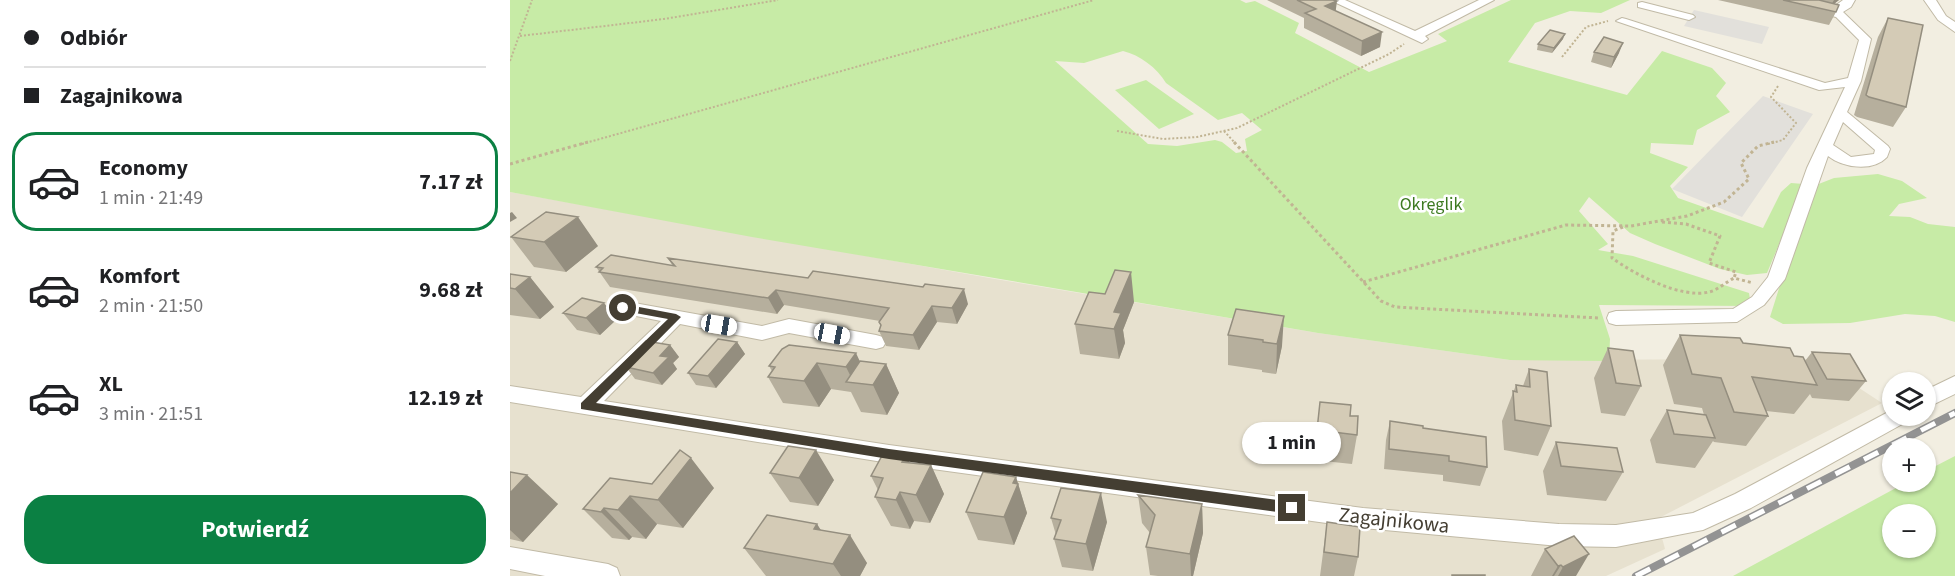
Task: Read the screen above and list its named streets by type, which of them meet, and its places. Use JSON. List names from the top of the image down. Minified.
{"streets":{"street":["Zagajnikowa"]},"parks":["Okręglik"],"page":{"banner":["Odbiór","Zagajnikowa"],"list":[{"name":"Economy","note":"1 min · 21:49","value":"7.17 zł"},{"name":"Komfort","note":"2 min · 21:50","value":"9.68 zł"},{"name":"XL","note":"3 min · 21:51","value":"12.19 zł"}],"map_buttons":["+","−"],"bubble":"1 min","buttons":"Potwierdź"}}
